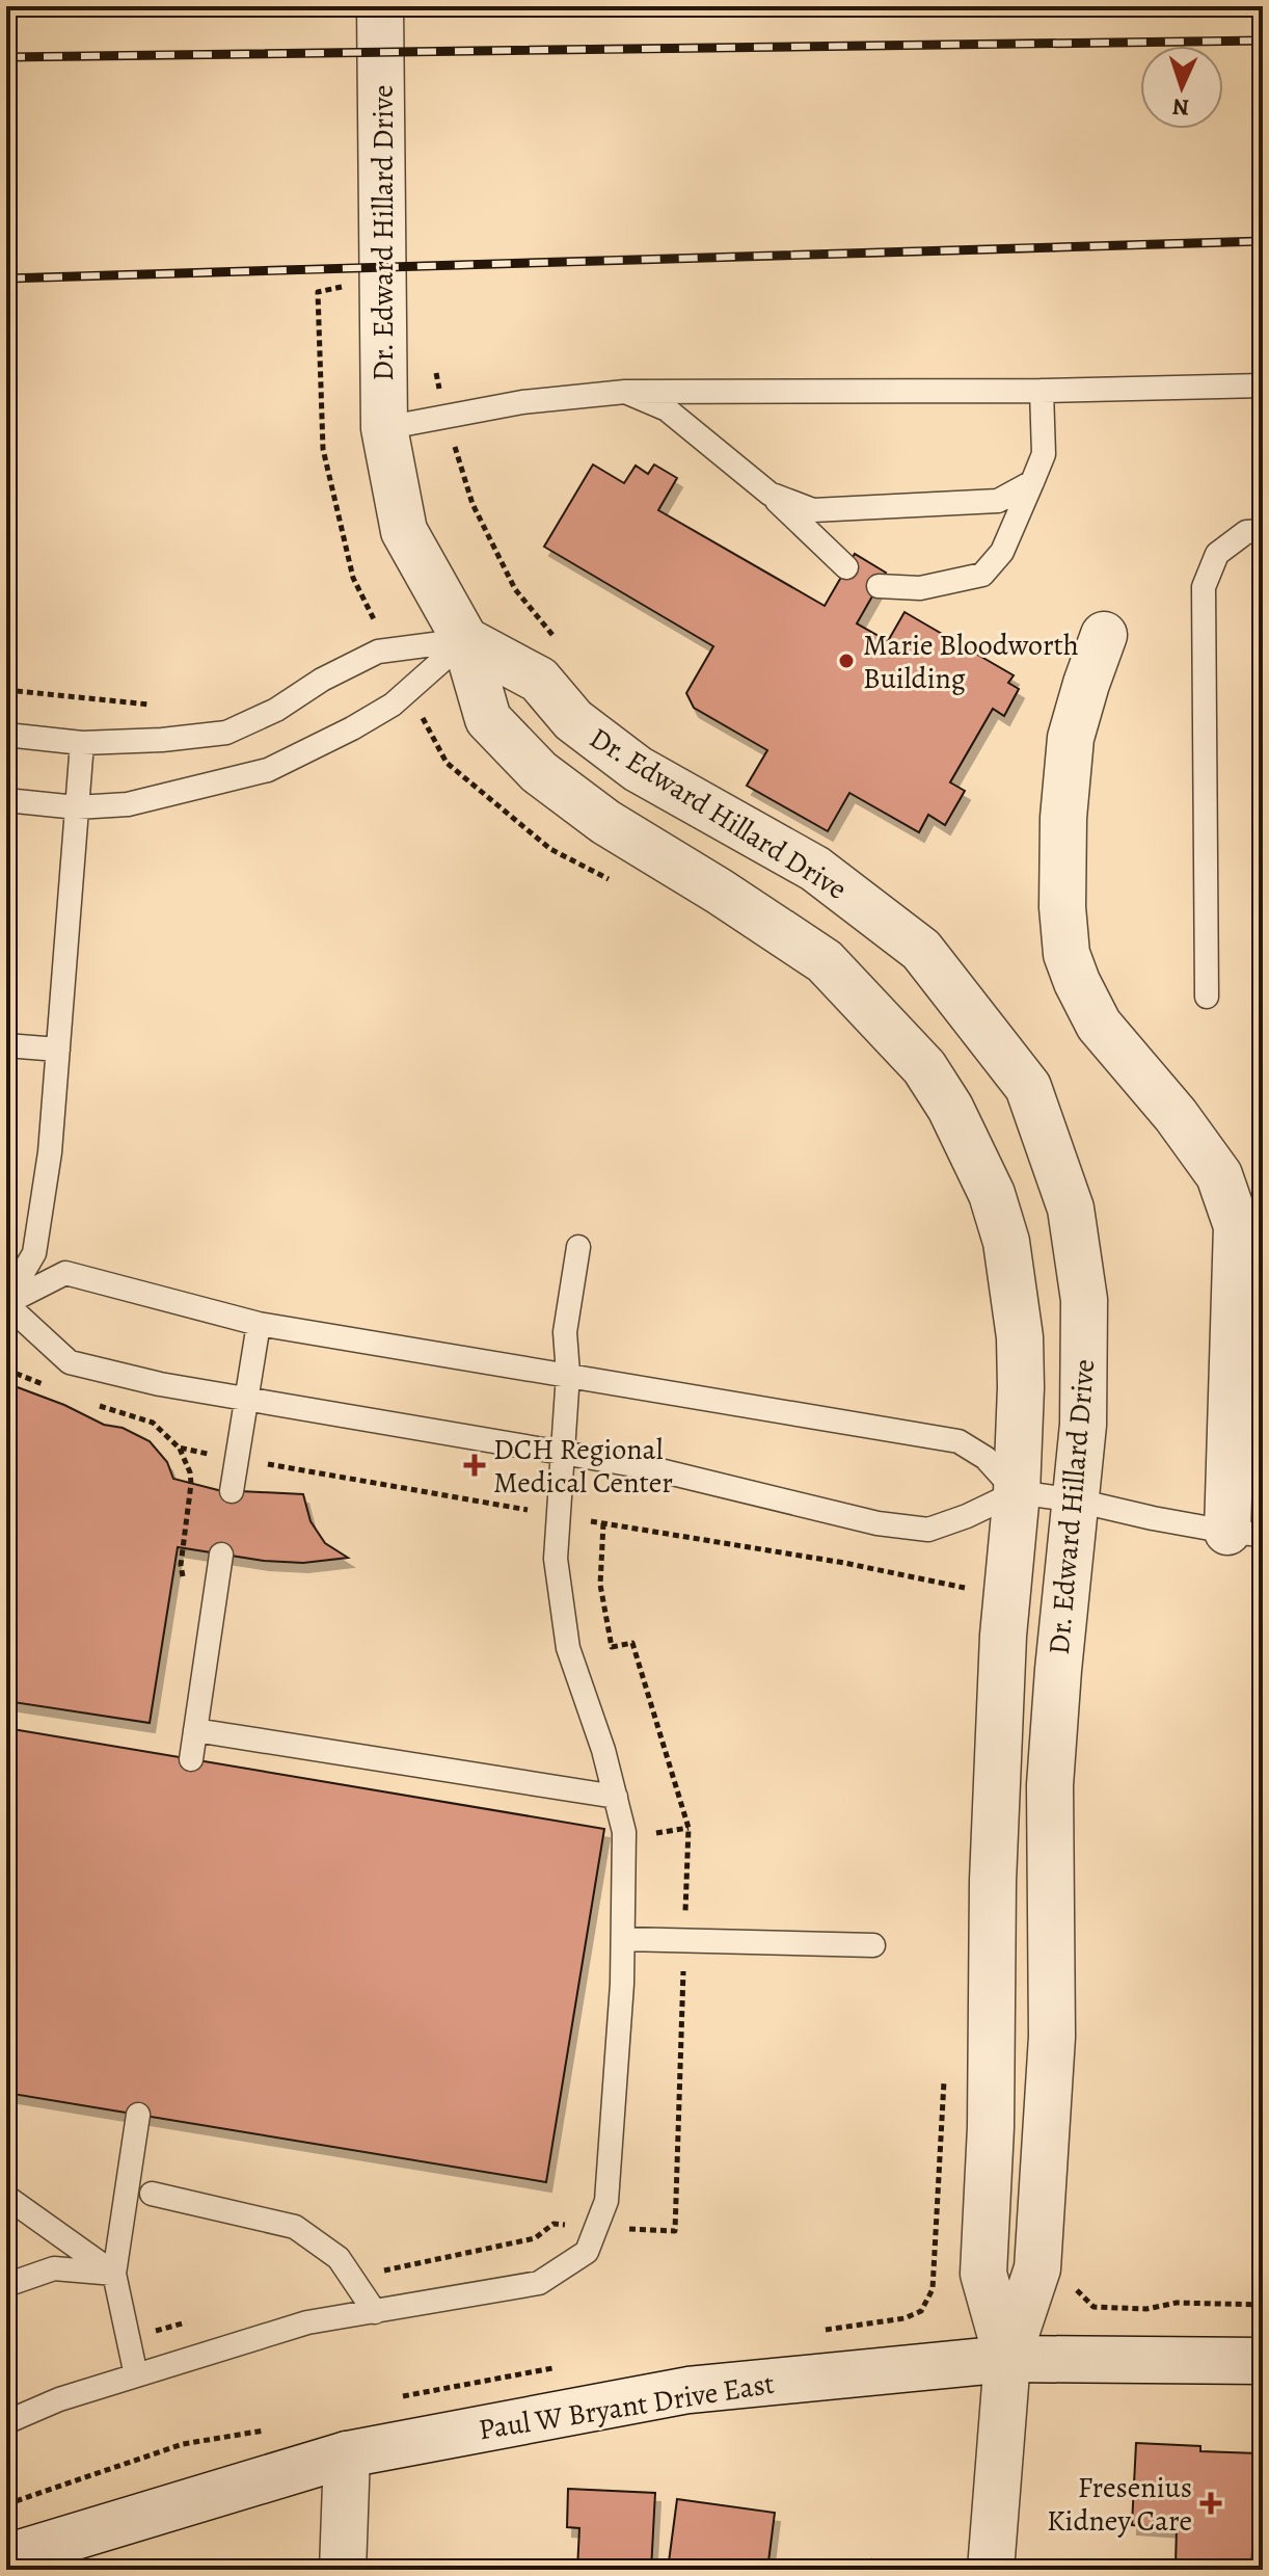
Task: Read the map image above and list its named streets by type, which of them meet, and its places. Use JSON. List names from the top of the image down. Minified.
{"streets":{"street":["Dr. Edward Hillard Drive","Paul W Bryant Drive East"]},"crossings":[["Dr. Edward Hillard Drive","Paul W Bryant Drive East"]],"places":{"other":["Marie Bloodworth Building"],"health":["DCH Regional Medical Center","Fresenius Kidney Care"]},"north":"bottom"}
